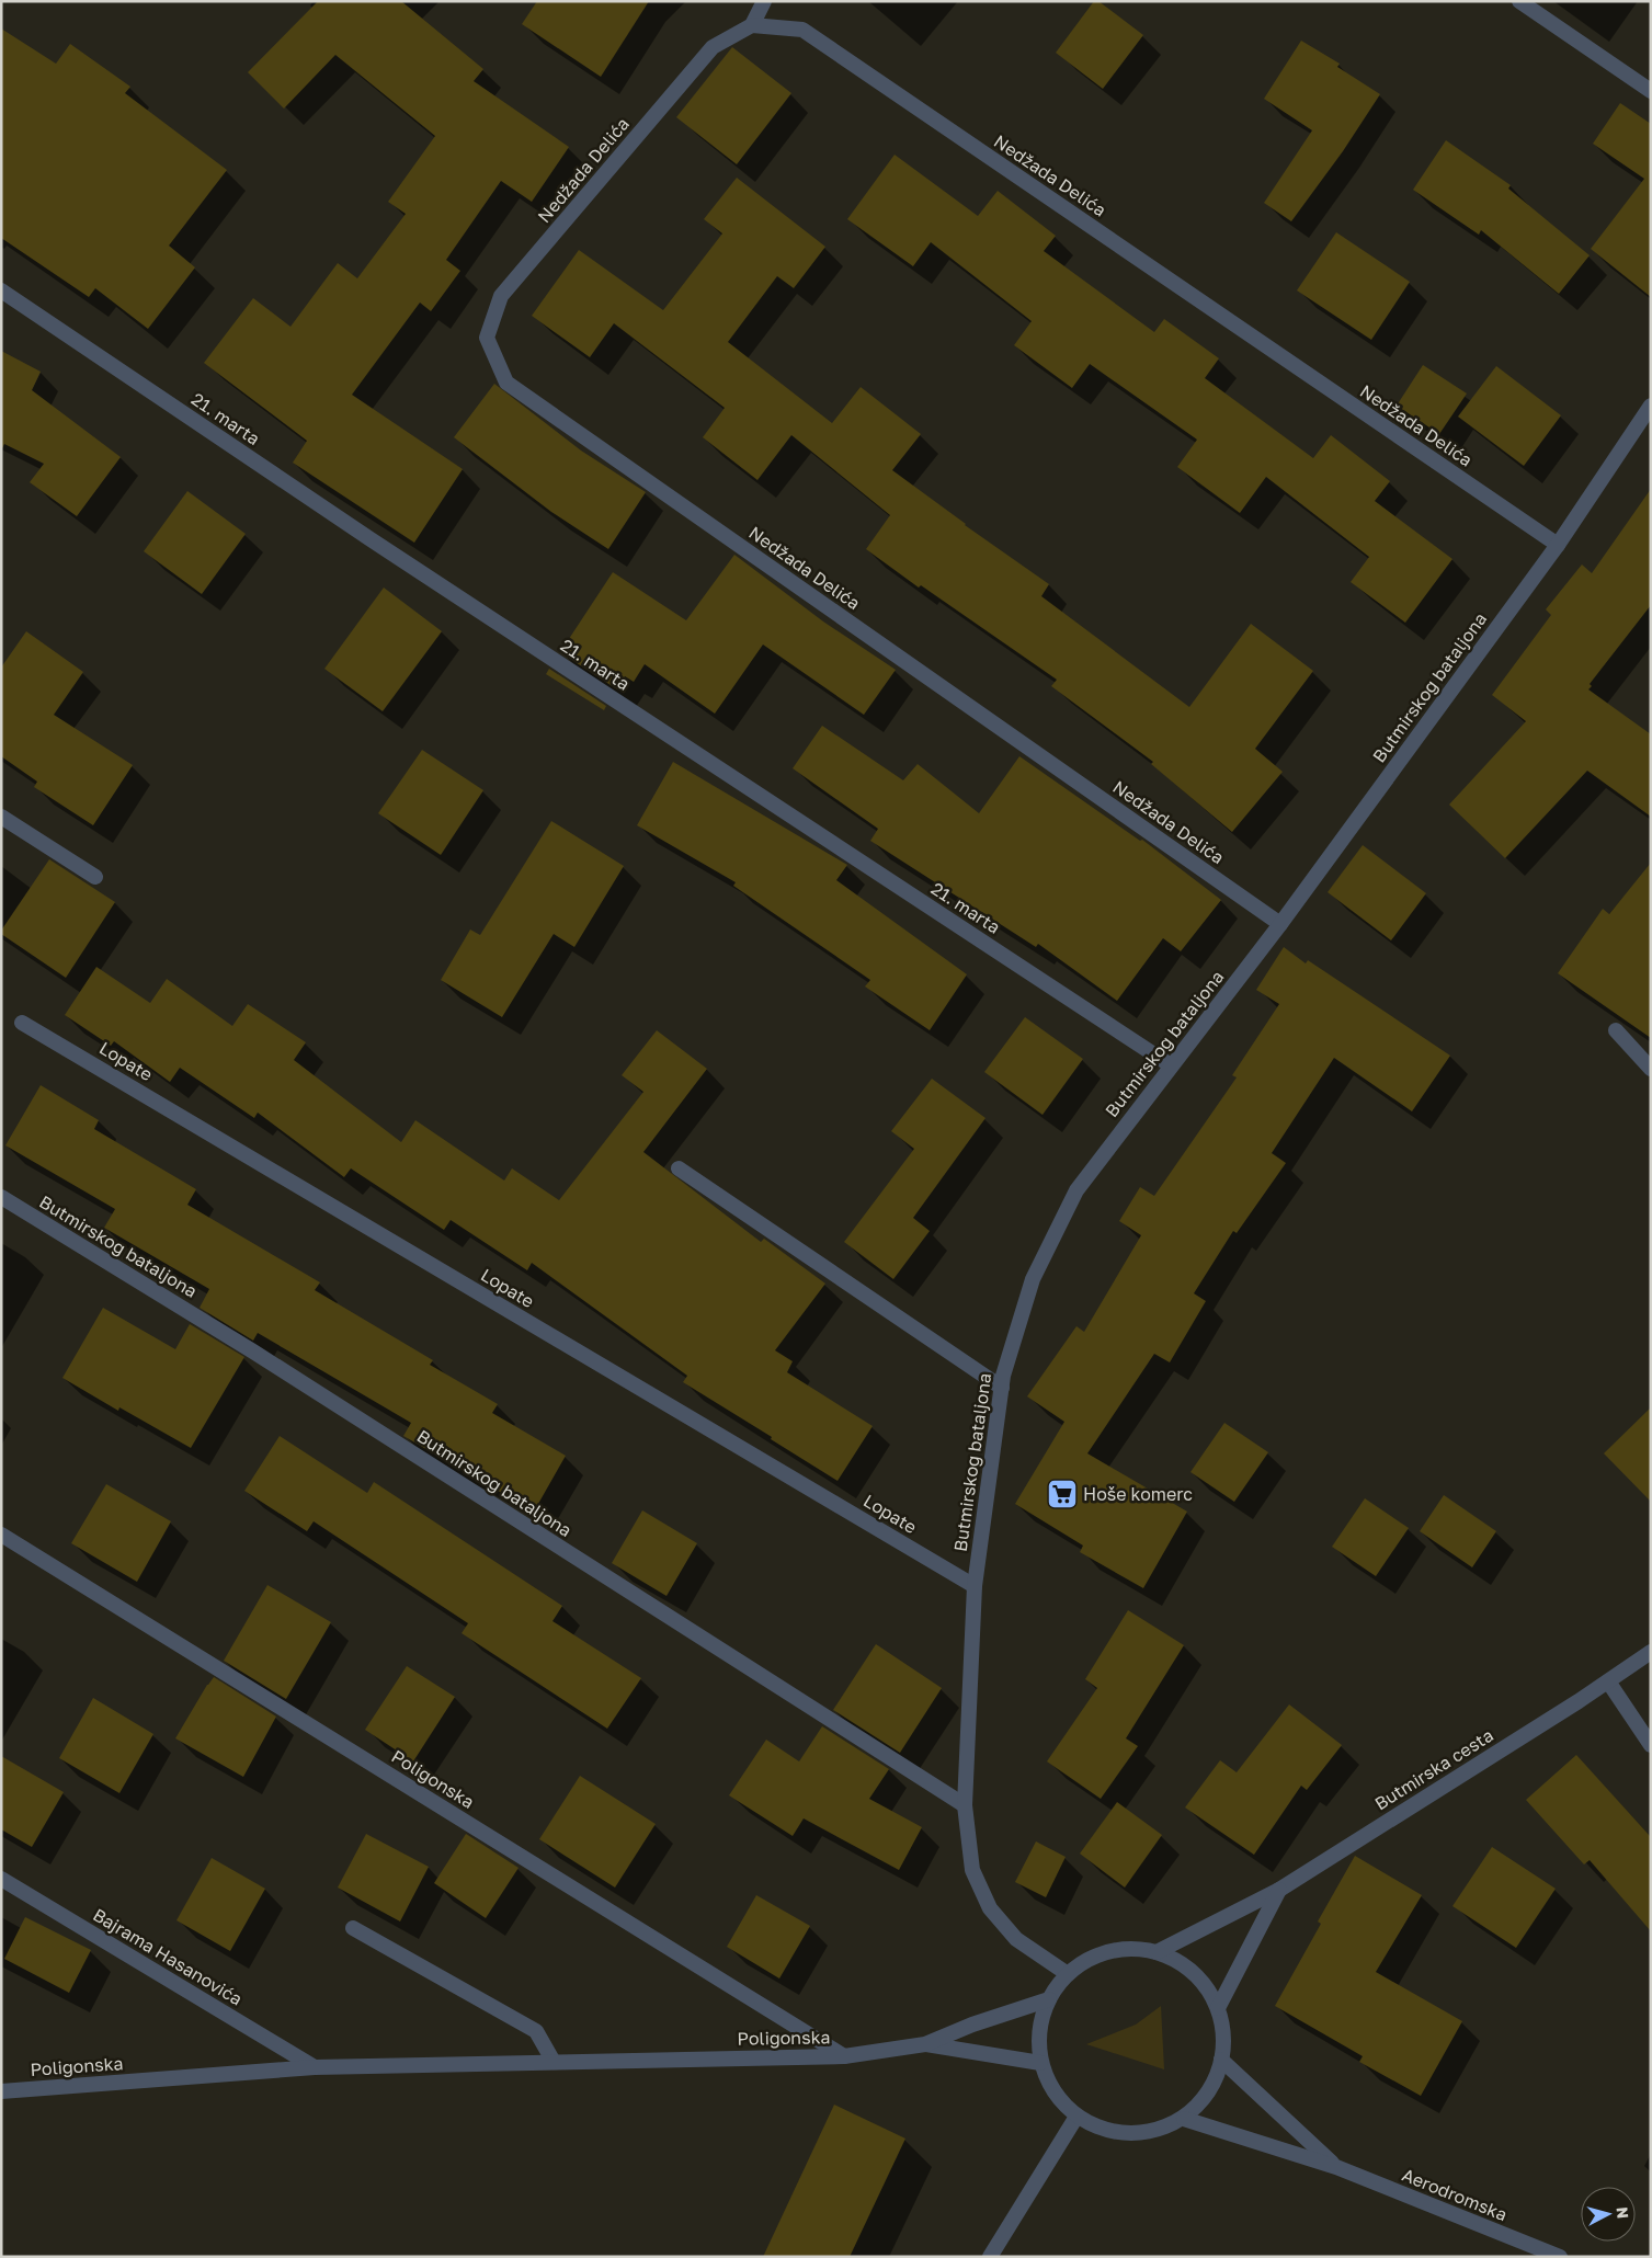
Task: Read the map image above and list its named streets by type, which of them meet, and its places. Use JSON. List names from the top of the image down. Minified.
{"streets":{"street":["Nedžada Delića","21. marta","Butmirskog bataljona","Lopate","Butmirska cesta","Poligonska","Bajrama Hasanovića","Aerodromska"]},"crossings":[["Nedžada Delića","Butmirskog bataljona"],["21. marta","Butmirskog bataljona"],["Butmirskog bataljona","Lopate"],["Butmirskog bataljona","Butmirska cesta"],["Butmirskog bataljona","Poligonska"],["Butmirskog bataljona","Aerodromska"],["Butmirska cesta","Poligonska"],["Butmirska cesta","Aerodromska"],["Poligonska","Bajrama Hasanovića"],["Poligonska","Aerodromska"]],"places":{"supermarket":["Hoše komerc"]},"north":"right"}
